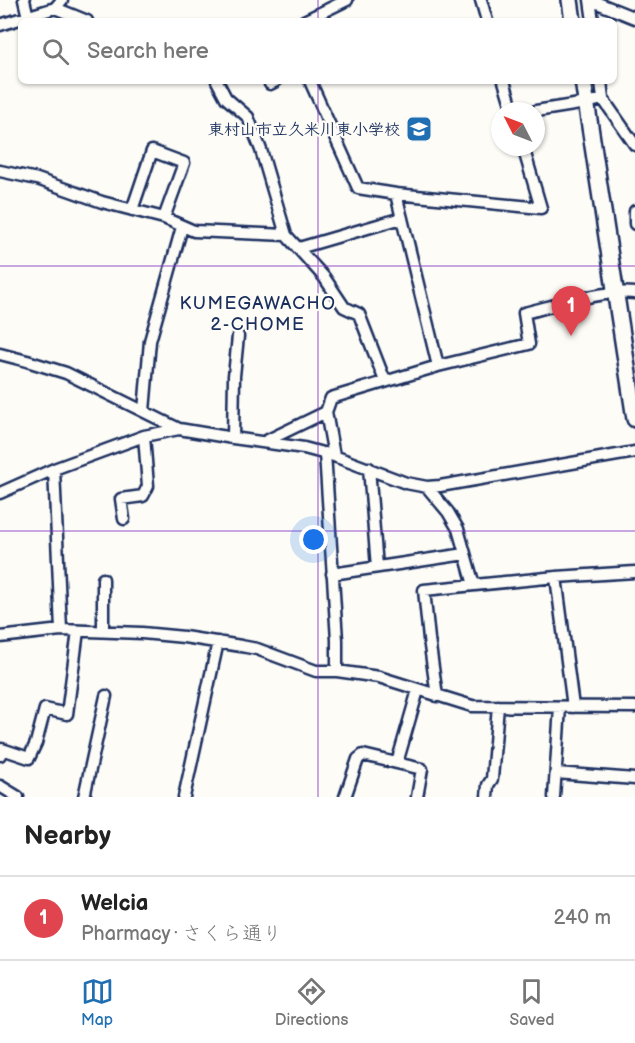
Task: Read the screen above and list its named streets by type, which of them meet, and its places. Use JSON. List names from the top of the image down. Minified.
{"districts":["KUMEGAWACHO 2-CHOME"],"places":{"school or university":["東村山市立久米川東小学校"]},"north":"top left","page":{"search":"Search here","pins":"1","heading":"Nearby","list":[{"mark":"1","name":"Welcia","note":"Pharmacy · さくら通り","value":"240 m"}],"nav":["Map","Directions","Saved"]}}
